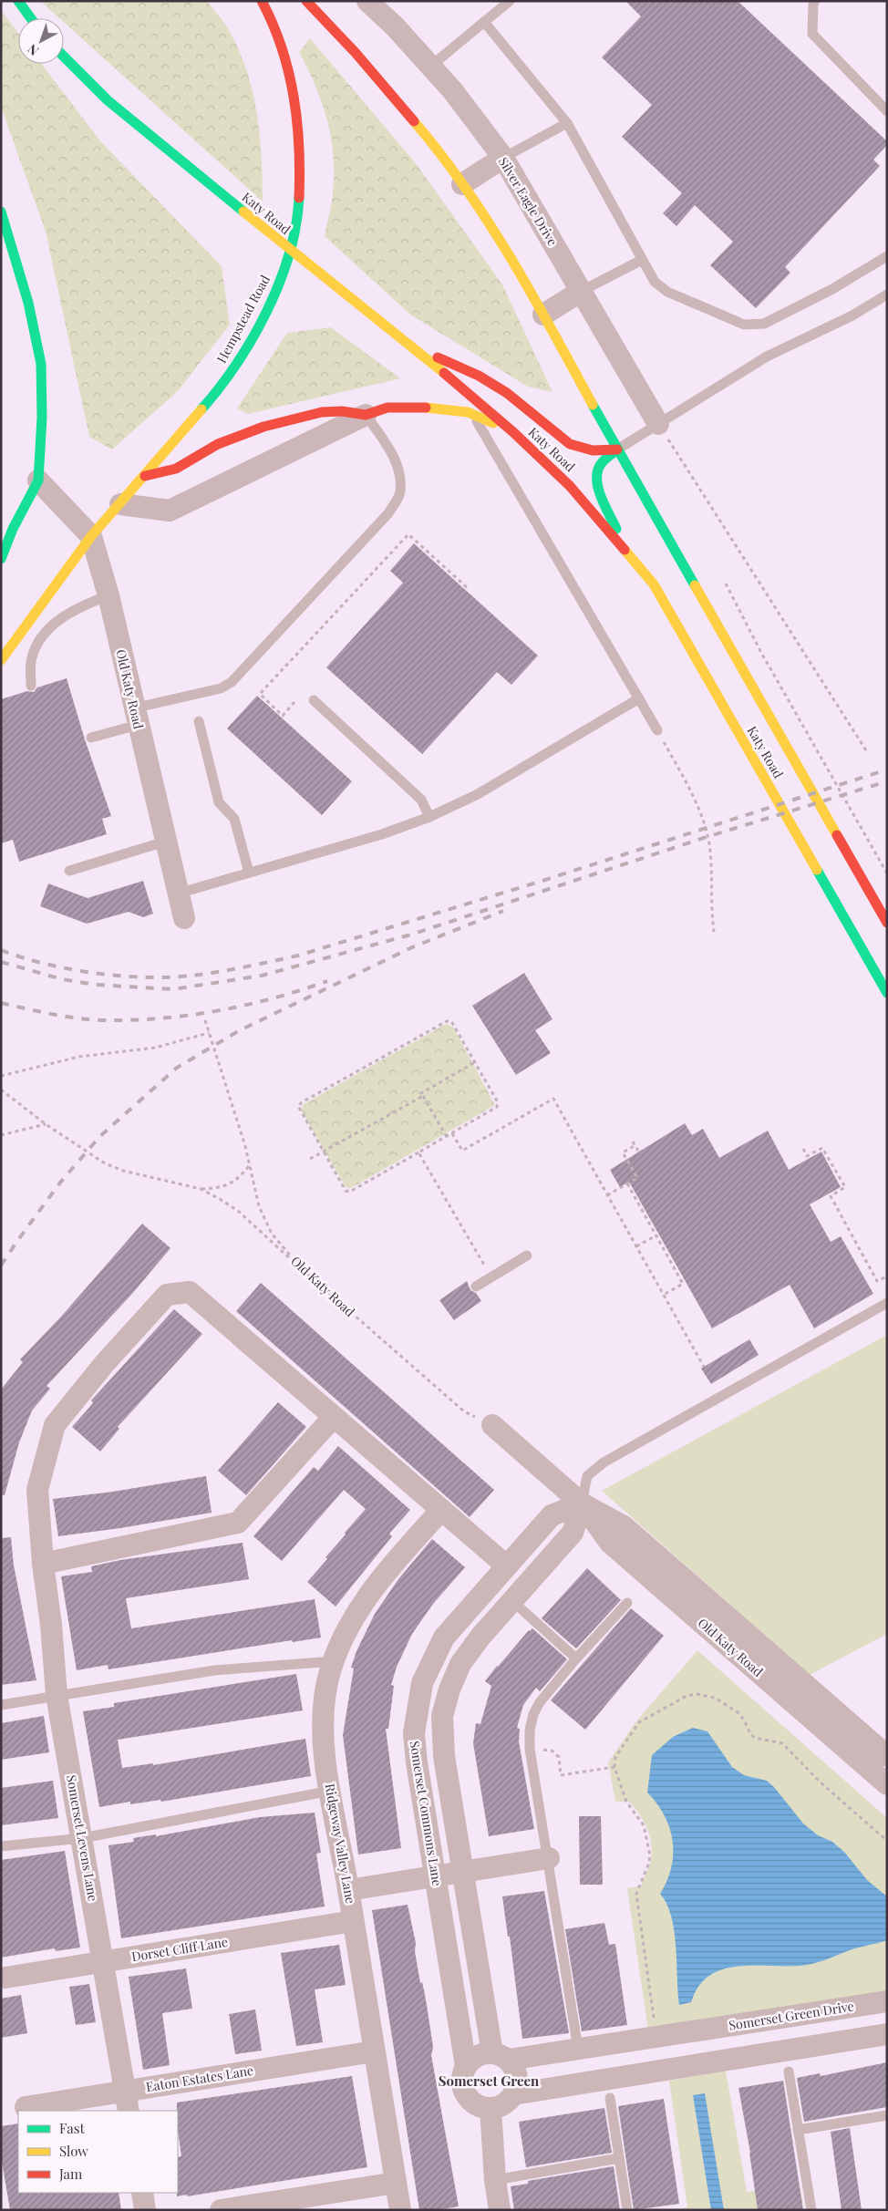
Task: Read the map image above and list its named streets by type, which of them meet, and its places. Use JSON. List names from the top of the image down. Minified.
{"streets":{"main road":["Katy Road","Hempstead Road"],"street":["Silver Eagle Drive","Old Katy Road","Somerset Commons Lane","Somerset Levens Lane","Ridgeway Valley Lane","Dorset Cliff Lane","Somerset Green Drive","Eaton Estates Lane"]},"crossings":[["Hempstead Road","Old Katy Road"],["Old Katy Road","Somerset Commons Lane"],["Somerset Commons Lane","Somerset Levens Lane"],["Somerset Commons Lane","Somerset Green Drive"],["Somerset Levens Lane","Ridgeway Valley Lane"],["Somerset Levens Lane","Dorset Cliff Lane"],["Somerset Levens Lane","Eaton Estates Lane"],["Ridgeway Valley Lane","Dorset Cliff Lane"],["Ridgeway Valley Lane","Eaton Estates Lane"]],"districts":["Somerset Green"],"legend":["Fast","Slow","Jam"],"north":"bottom left"}
